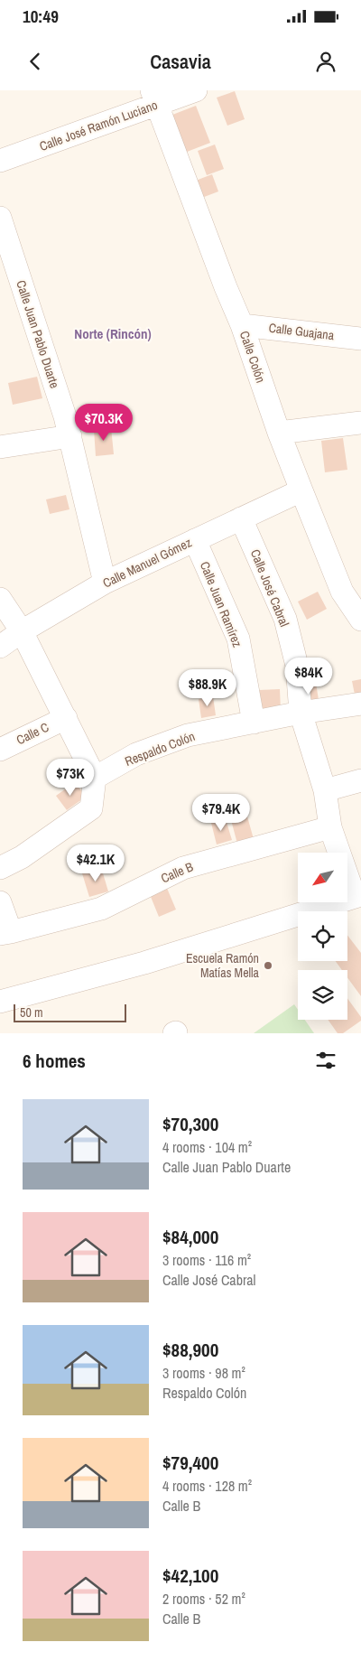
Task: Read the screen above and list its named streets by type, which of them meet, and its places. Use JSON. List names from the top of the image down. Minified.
{"streets":{"street":["Calle José Ramón Luciano","Calle Guajana","Calle Juan Pablo Duarte","Calle Colón","Calle Manuel Gómez","Calle José Cabral","Calle Juan Ramírez","Calle C","Respaldo Colón","Calle B"]},"crossings":[["Calle José Ramón Luciano","Calle Colón"],["Calle Guajana","Calle Colón"],["Calle Juan Pablo Duarte","Calle Manuel Gómez"],["Calle Colón","Calle Manuel Gómez"],["Calle Manuel Gómez","Calle José Cabral"],["Calle Manuel Gómez","Calle Juan Ramírez"],["Calle José Cabral","Respaldo Colón"],["Calle José Cabral","Calle B"],["Calle Juan Ramírez","Respaldo Colón"]],"districts":["Norte (Rincón)"],"places":["Escuela Ramón Matías Mella"],"scale_bar":"50 m","north":"bottom left","page":{"status":"10:49","header":"Casavia","price":["$70.3K","$84K","$88.9K","$73K","$79.4K","$42.1K"],"scale":"50 m","heading":"6 homes","list":[{"name":"$70,300","note":"4 rooms · 104 m² · Calle Juan Pablo Duarte"},{"name":"$84,000","note":"3 rooms · 116 m² · Calle José Cabral"},{"name":"$88,900","note":"3 rooms · 98 m² · Respaldo Colón"},{"name":"$79,400","note":"4 rooms · 128 m² · Calle B"},{"name":"$42,100","note":"2 rooms · 52 m² · Calle B"}]}}
